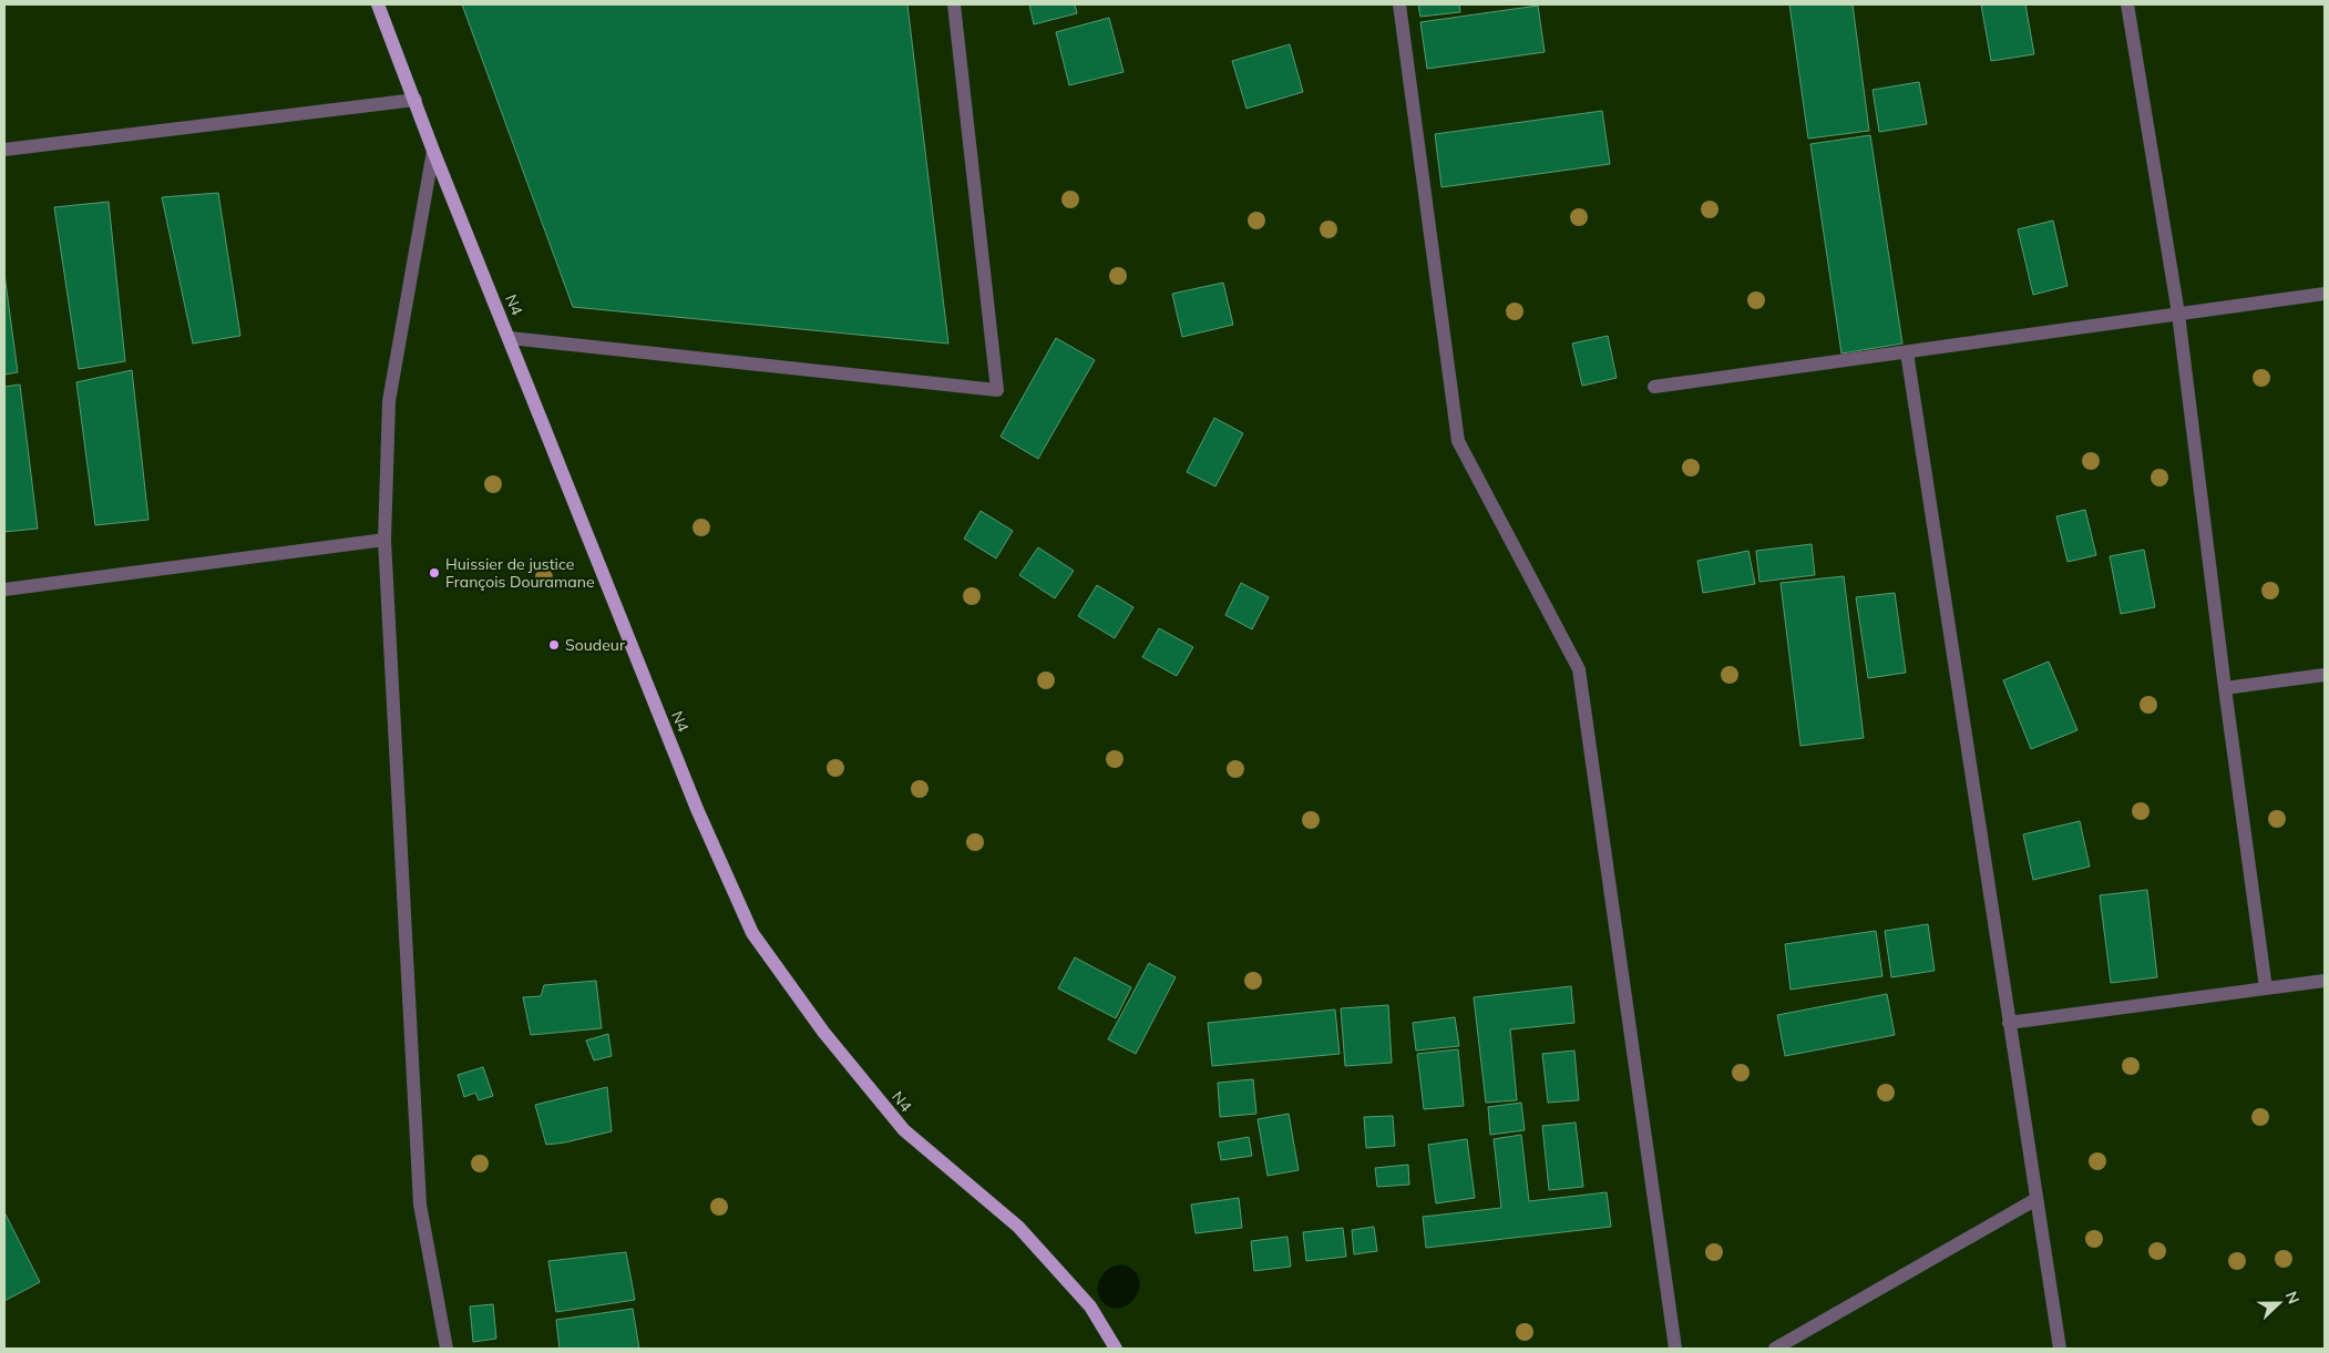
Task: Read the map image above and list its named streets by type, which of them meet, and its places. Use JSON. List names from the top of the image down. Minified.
{"streets":{"main road":["N4"]},"places":["Huissier de justice François Douramane","Soudeur"],"north":"right"}
